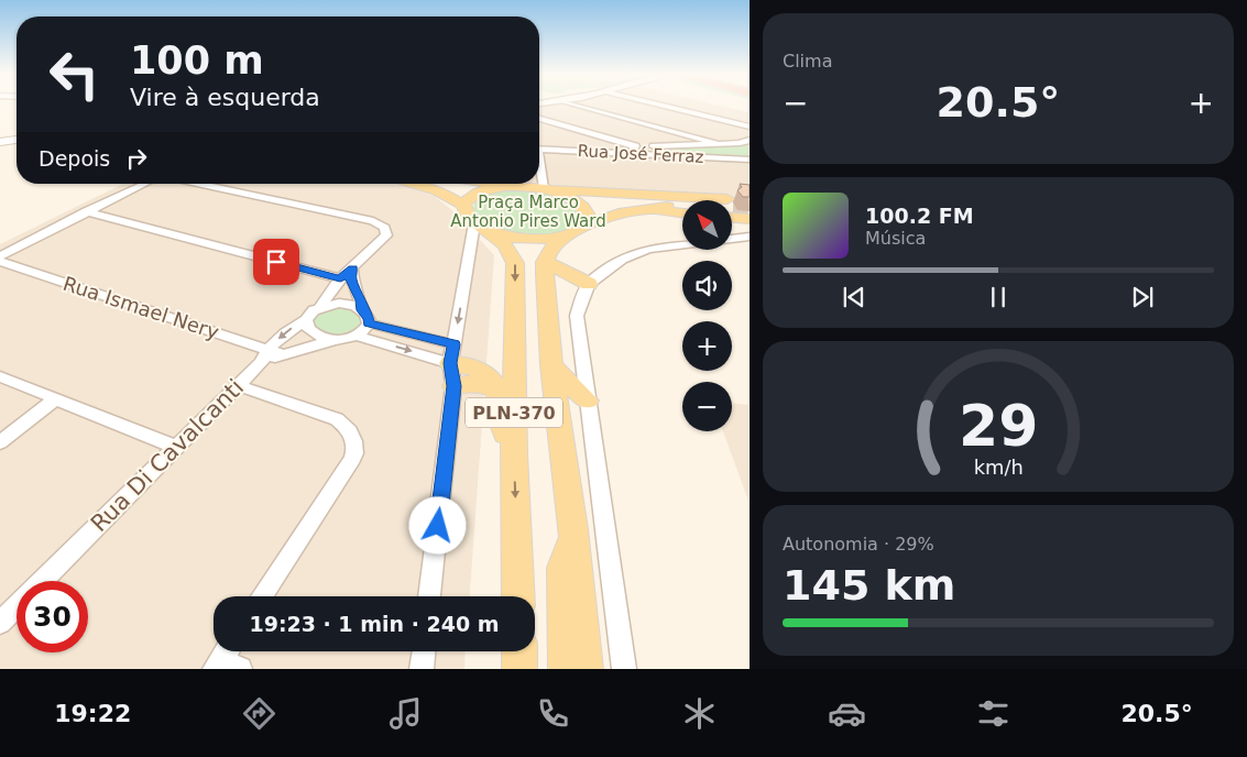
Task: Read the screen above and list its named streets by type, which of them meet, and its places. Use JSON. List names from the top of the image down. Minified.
{"streets":{"main road":["PLN-370"],"street":["Rua José Ferraz","Rua Ismael Nery","Rua Di Cavalcanti"]},"crossings":[["Rua Ismael Nery","Rua Di Cavalcanti"]],"parks":["Praça Marco Antonio Pires Ward"],"north":"top left","page":{"tile":["Clima",["Autonomia · 29%","145 km"]],"turn":["100 m","Vire à esquerda"],"heat":["−","20.5°","+"],"then":"Depois","song":["100.2 FM","Música"],"map_buttons":["+","−"],"limit":"30","trip":"19:23 · 1 min · 240 m","tabs":["19:22","20.5°"],"gauge":["29","km/h"]}}
